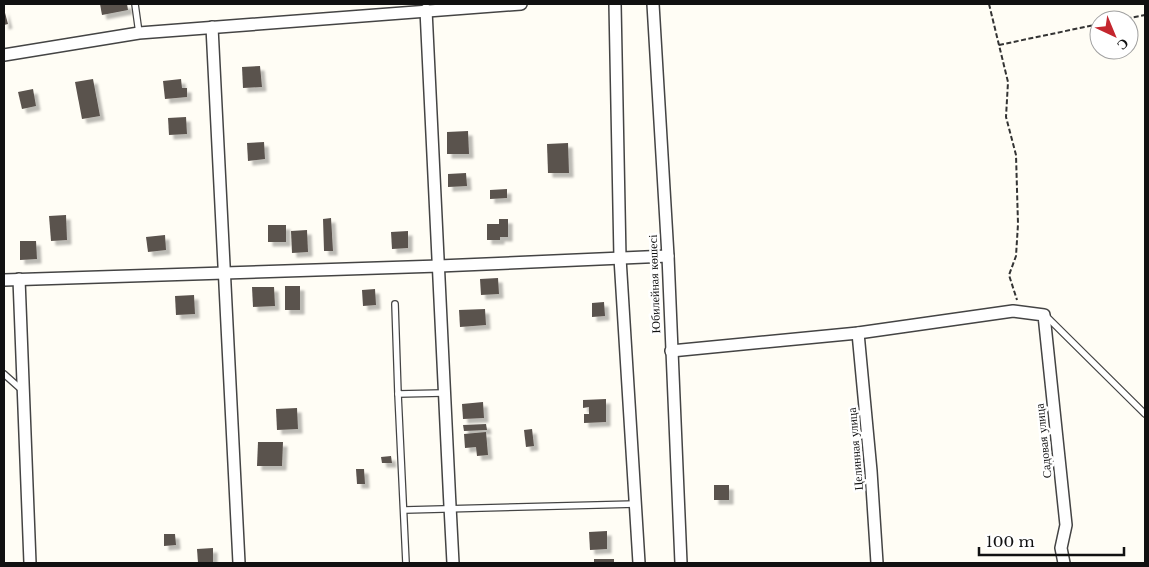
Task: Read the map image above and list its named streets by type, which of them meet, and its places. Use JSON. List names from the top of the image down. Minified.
{"streets":{"street":["Юбилейная көшесі","Садовая улица","Целинная улица"]},"scale_bar":"100 m","north":"bottom right"}
